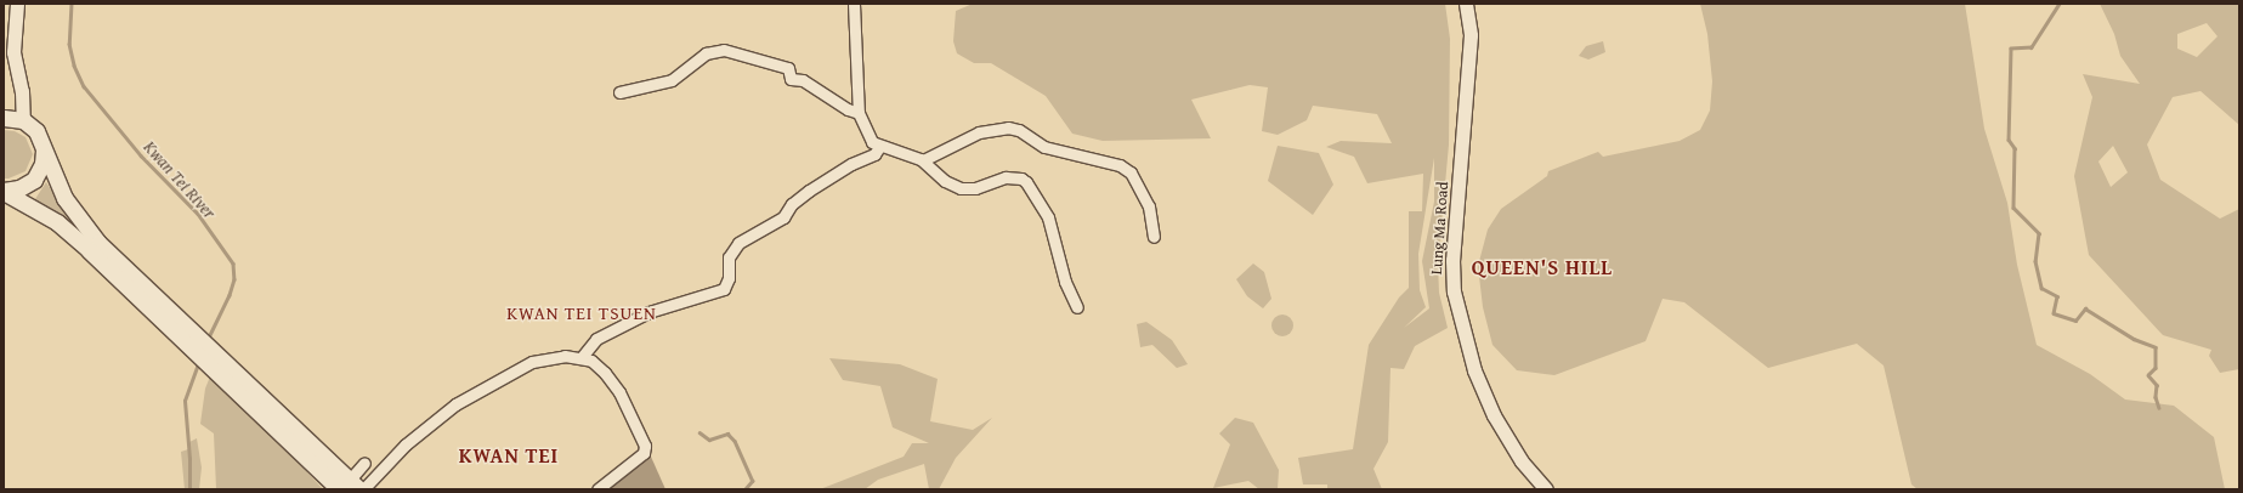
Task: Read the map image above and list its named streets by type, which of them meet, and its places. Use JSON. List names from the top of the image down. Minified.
{"streets":{"street":["Lung Ma Road"]},"districts":["QUEEN'S HILL","KWAN TEI TSUEN","KWAN TEI"],"water":["Kwan Tei River"]}
